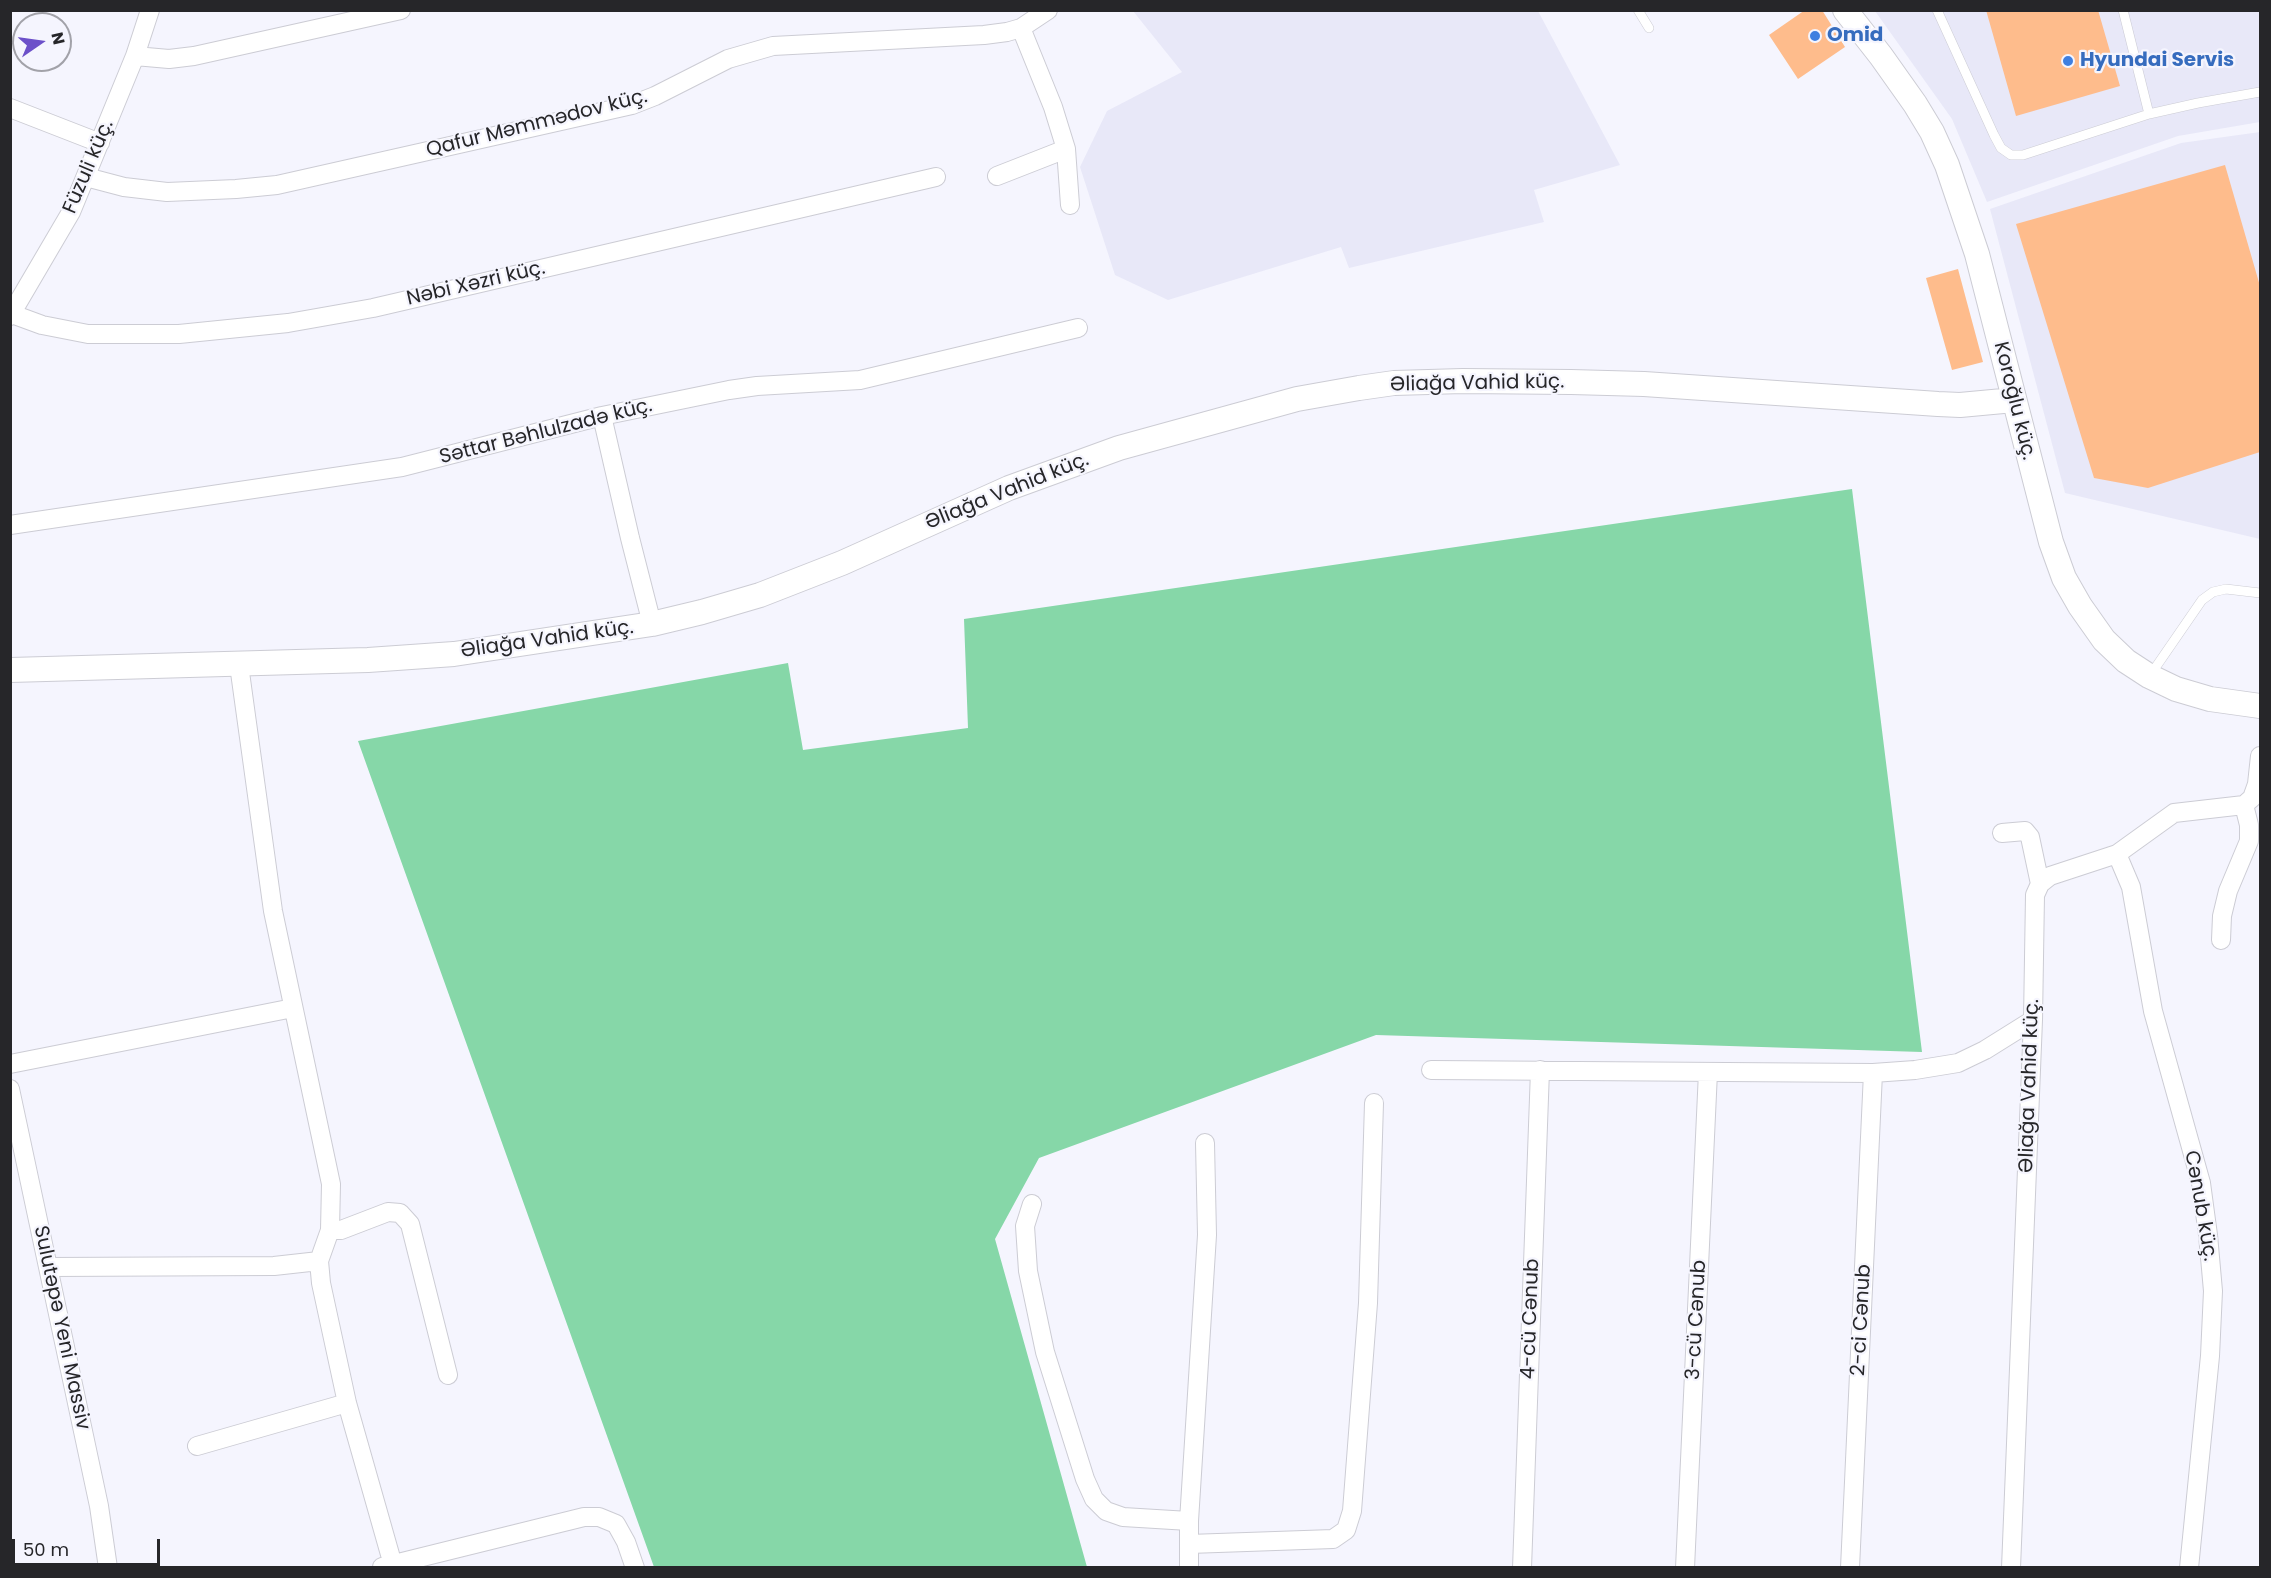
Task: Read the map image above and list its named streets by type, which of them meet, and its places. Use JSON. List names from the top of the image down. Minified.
{"streets":{"street":["Qafur Məmmədov küç.","Füzuli küç.","Nəbi Xəzri küç.","Əliağa Vahid küç.","Koroğlu küç.","Səttar Bəhlulzadə küç.","Cənub küç.","4-cü Cənub","3-cü Cənub","2-ci Cənub","Sulutəpə Yeni Massiv"]},"crossings":[["Qafur Məmmədov küç.","Füzuli küç."],["Füzuli küç.","Nəbi Xəzri küç."],["Əliağa Vahid küç.","Koroğlu küç."]],"places":["Omid","Hyundai Servis"],"scale_bar":"50 m","north":"right"}
